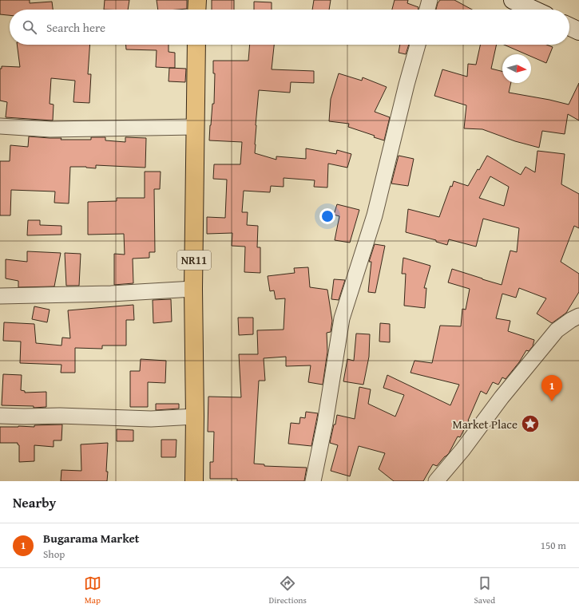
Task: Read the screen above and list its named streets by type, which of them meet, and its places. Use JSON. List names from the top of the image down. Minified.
{"streets":{"highway":["NR11"]},"places":{"place":["Market Place"]},"north":"right","page":{"search":"Search here","pins":"1","heading":"Nearby","list":[{"mark":"1","name":"Bugarama Market","note":"Shop","value":"150 m"}],"nav":["Map","Directions","Saved"]}}
